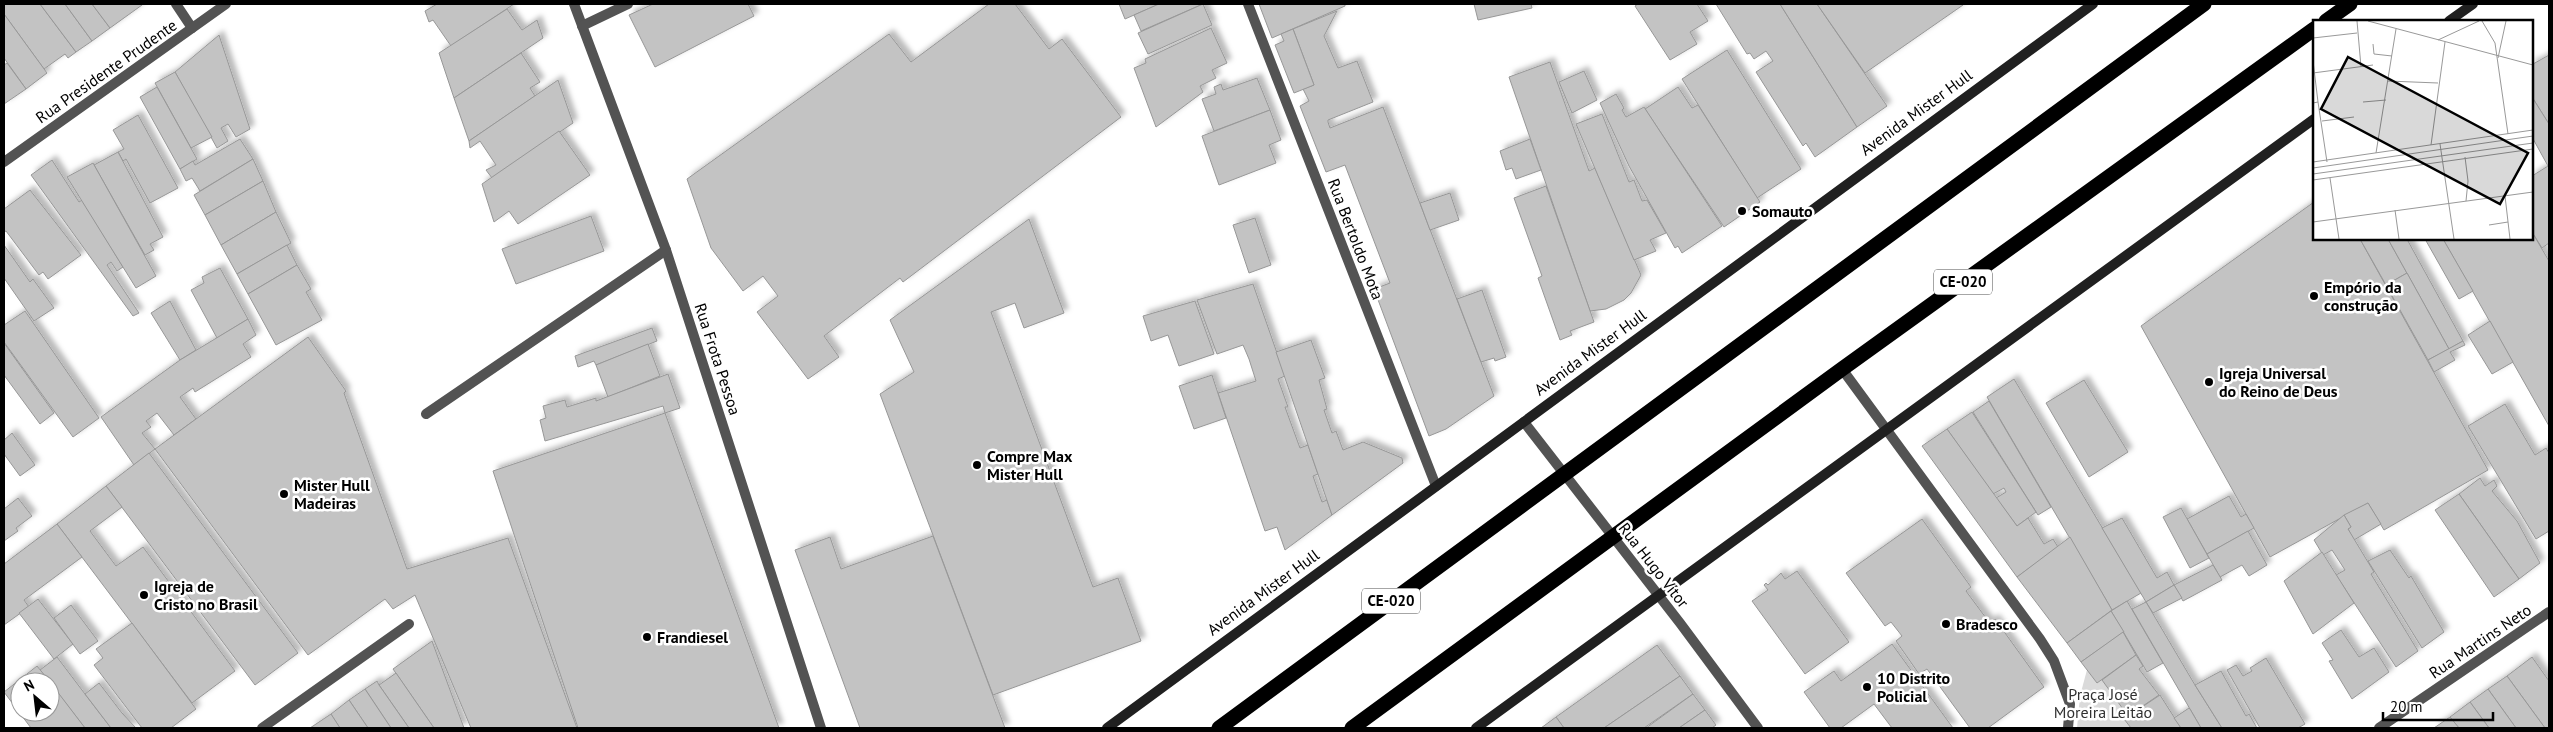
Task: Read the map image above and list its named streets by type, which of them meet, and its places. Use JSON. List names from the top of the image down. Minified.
{"streets":{"highway":["CE-020"],"main road":["Avenida Mister Hull"],"street":["Rua Presidente Prudente","Rua Bertoldo Mota","Rua Frota Pessoa","Rua Hugo Vítor","Rua Martins Neto"]},"crossings":[["Avenida Mister Hull","Rua Bertoldo Mota"],["Avenida Mister Hull","Rua Hugo Vítor"],["CE-020","Rua Hugo Vítor"]],"parks":["Praça José Moreira Leitão"],"places":["Somauto","Empório da construção","Igreja Universal do Reino de Deus","Compre Max Mister Hull","Mister Hull Madeiras","Igreja de Cristo no Brasil","Bradesco","Frandiesel","10 Distrito Policial"],"scale_bar":"20 m","north":"top left"}
